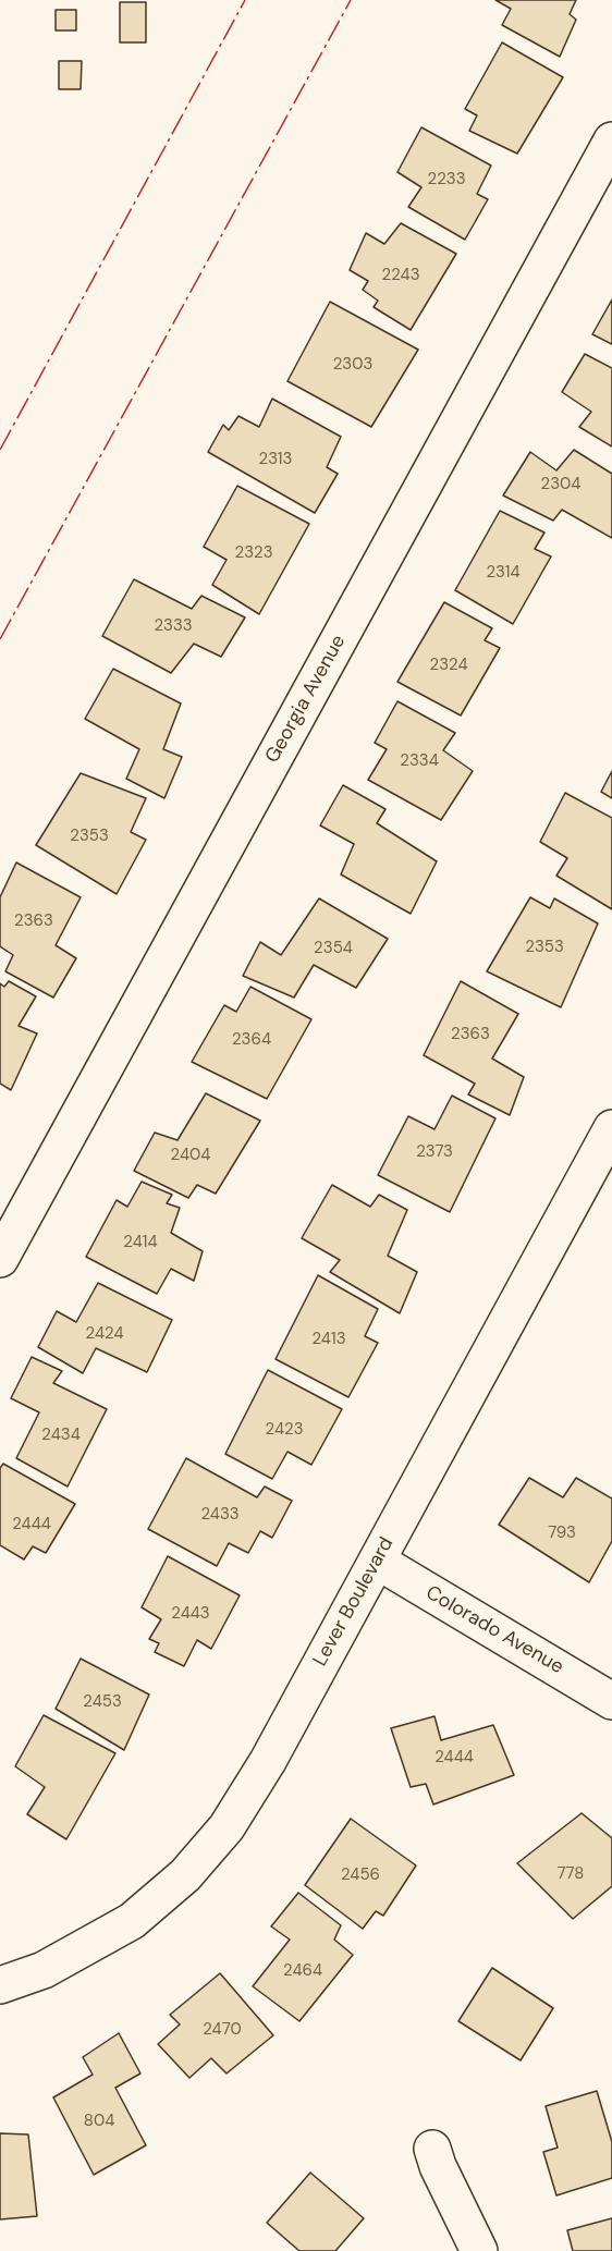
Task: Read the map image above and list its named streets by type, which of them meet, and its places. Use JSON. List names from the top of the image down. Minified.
{"streets":{"street":["Georgia Avenue","Lever Boulevard","Colorado Avenue"]},"crossings":[["Lever Boulevard","Colorado Avenue"]],"house_numbers":["2233","2243","2303","2313","2304","2323","2314","2333","2324","2334","2353","2363","2353","2354","2363","2364","2373","2404","2414","2424","2413","2423","2434","2433","2444","793","2443","2453","2444","778","2456","2464","2470","804"]}
